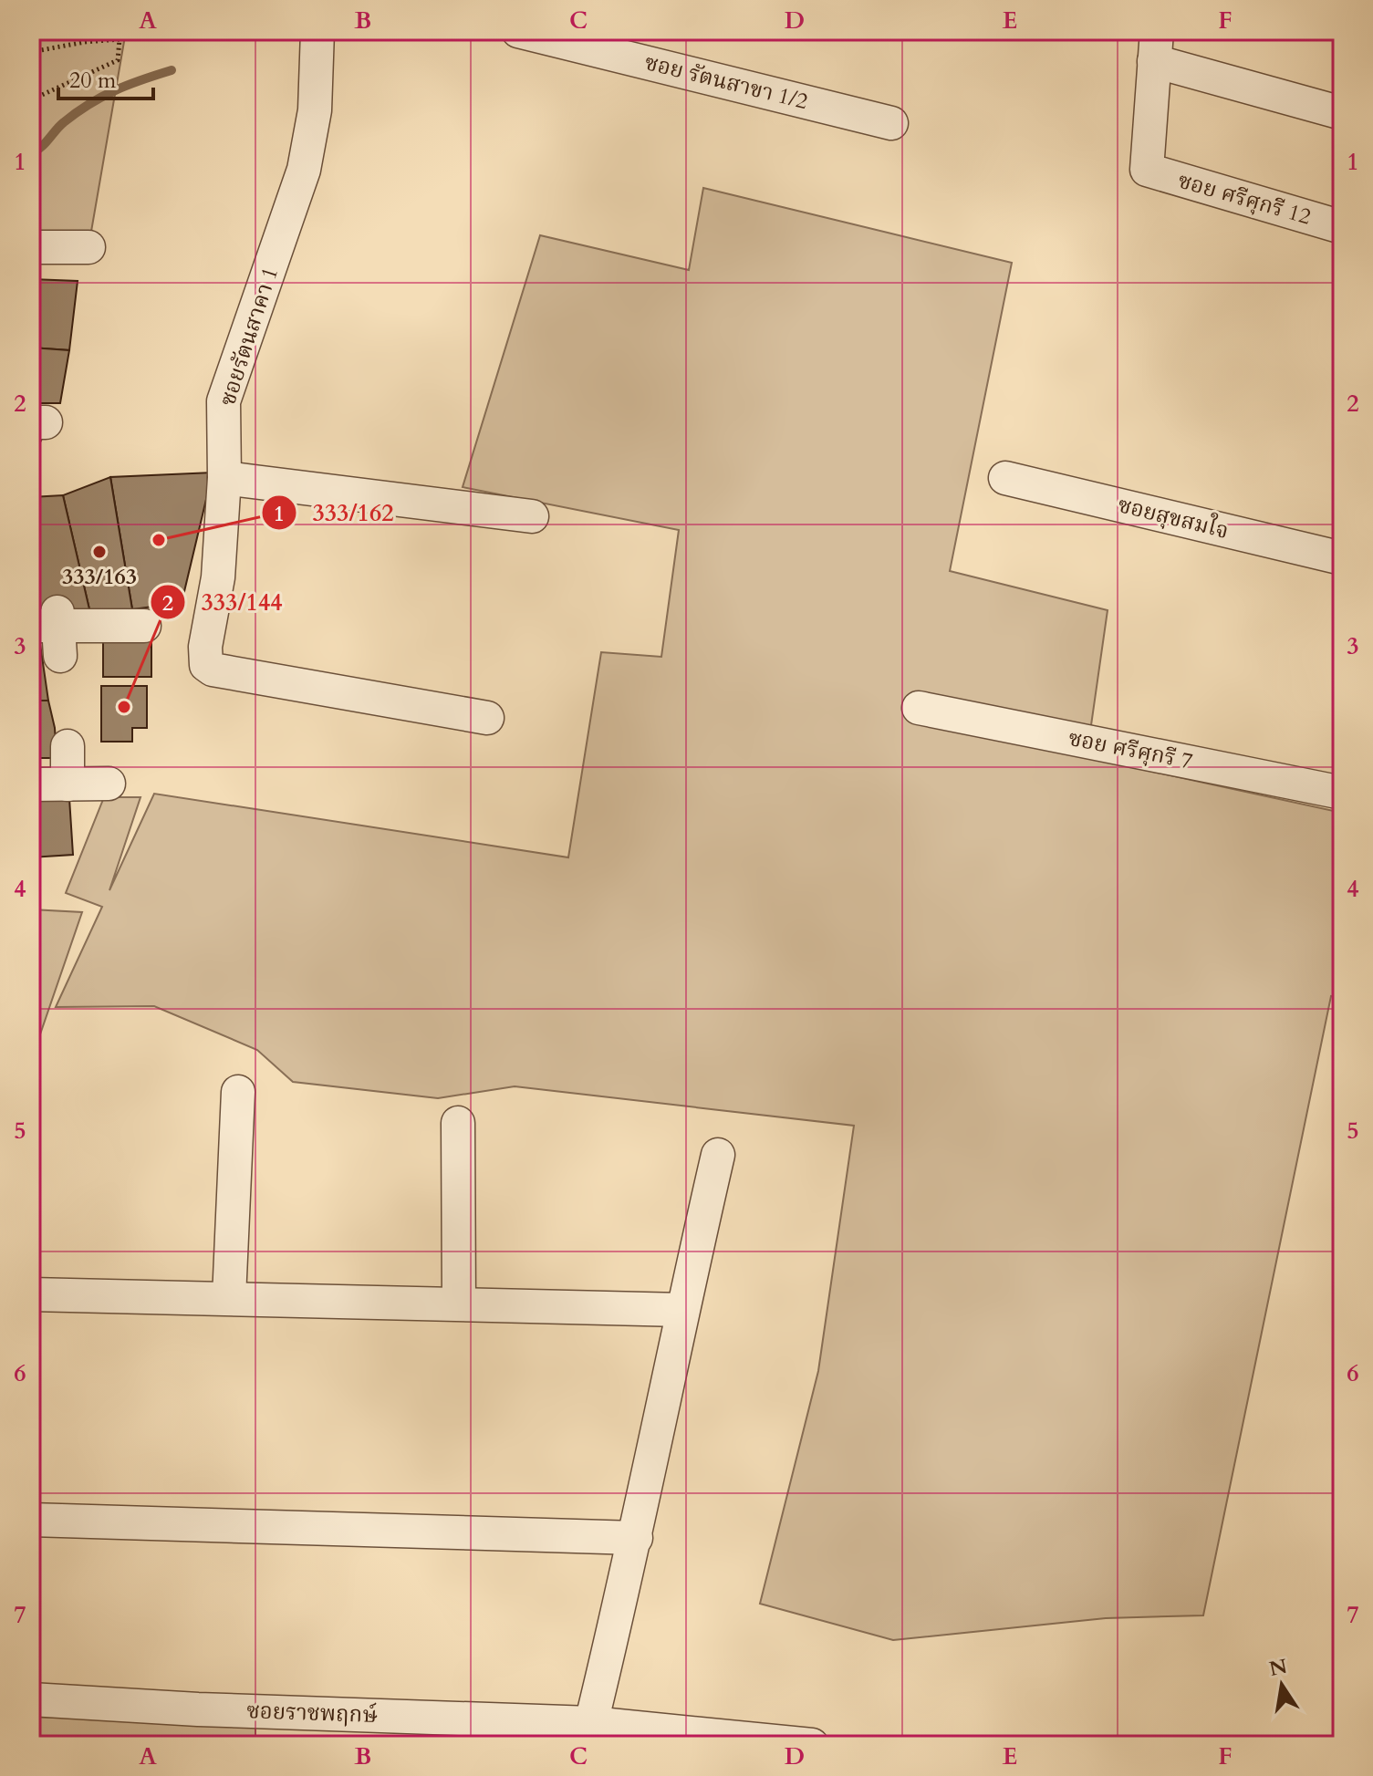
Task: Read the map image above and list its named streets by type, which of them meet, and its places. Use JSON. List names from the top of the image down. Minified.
{"streets":{"street":["ซอย รัตนสาขา 1/2","ซอย ศรีศุกรี 12","ซอยรัตนสาคา 1","ซอยสุขสมใจ","ซอย ศรีศุกรี 7","ซอยราชพฤกษ์"]},"places":["333/162","333/163","333/144"],"scale_bar":"20 m","north":"top","grid":{"columns":["A","B","C","D","E","F"],"rows":["1","2","3","4","5","6","7"]}}
